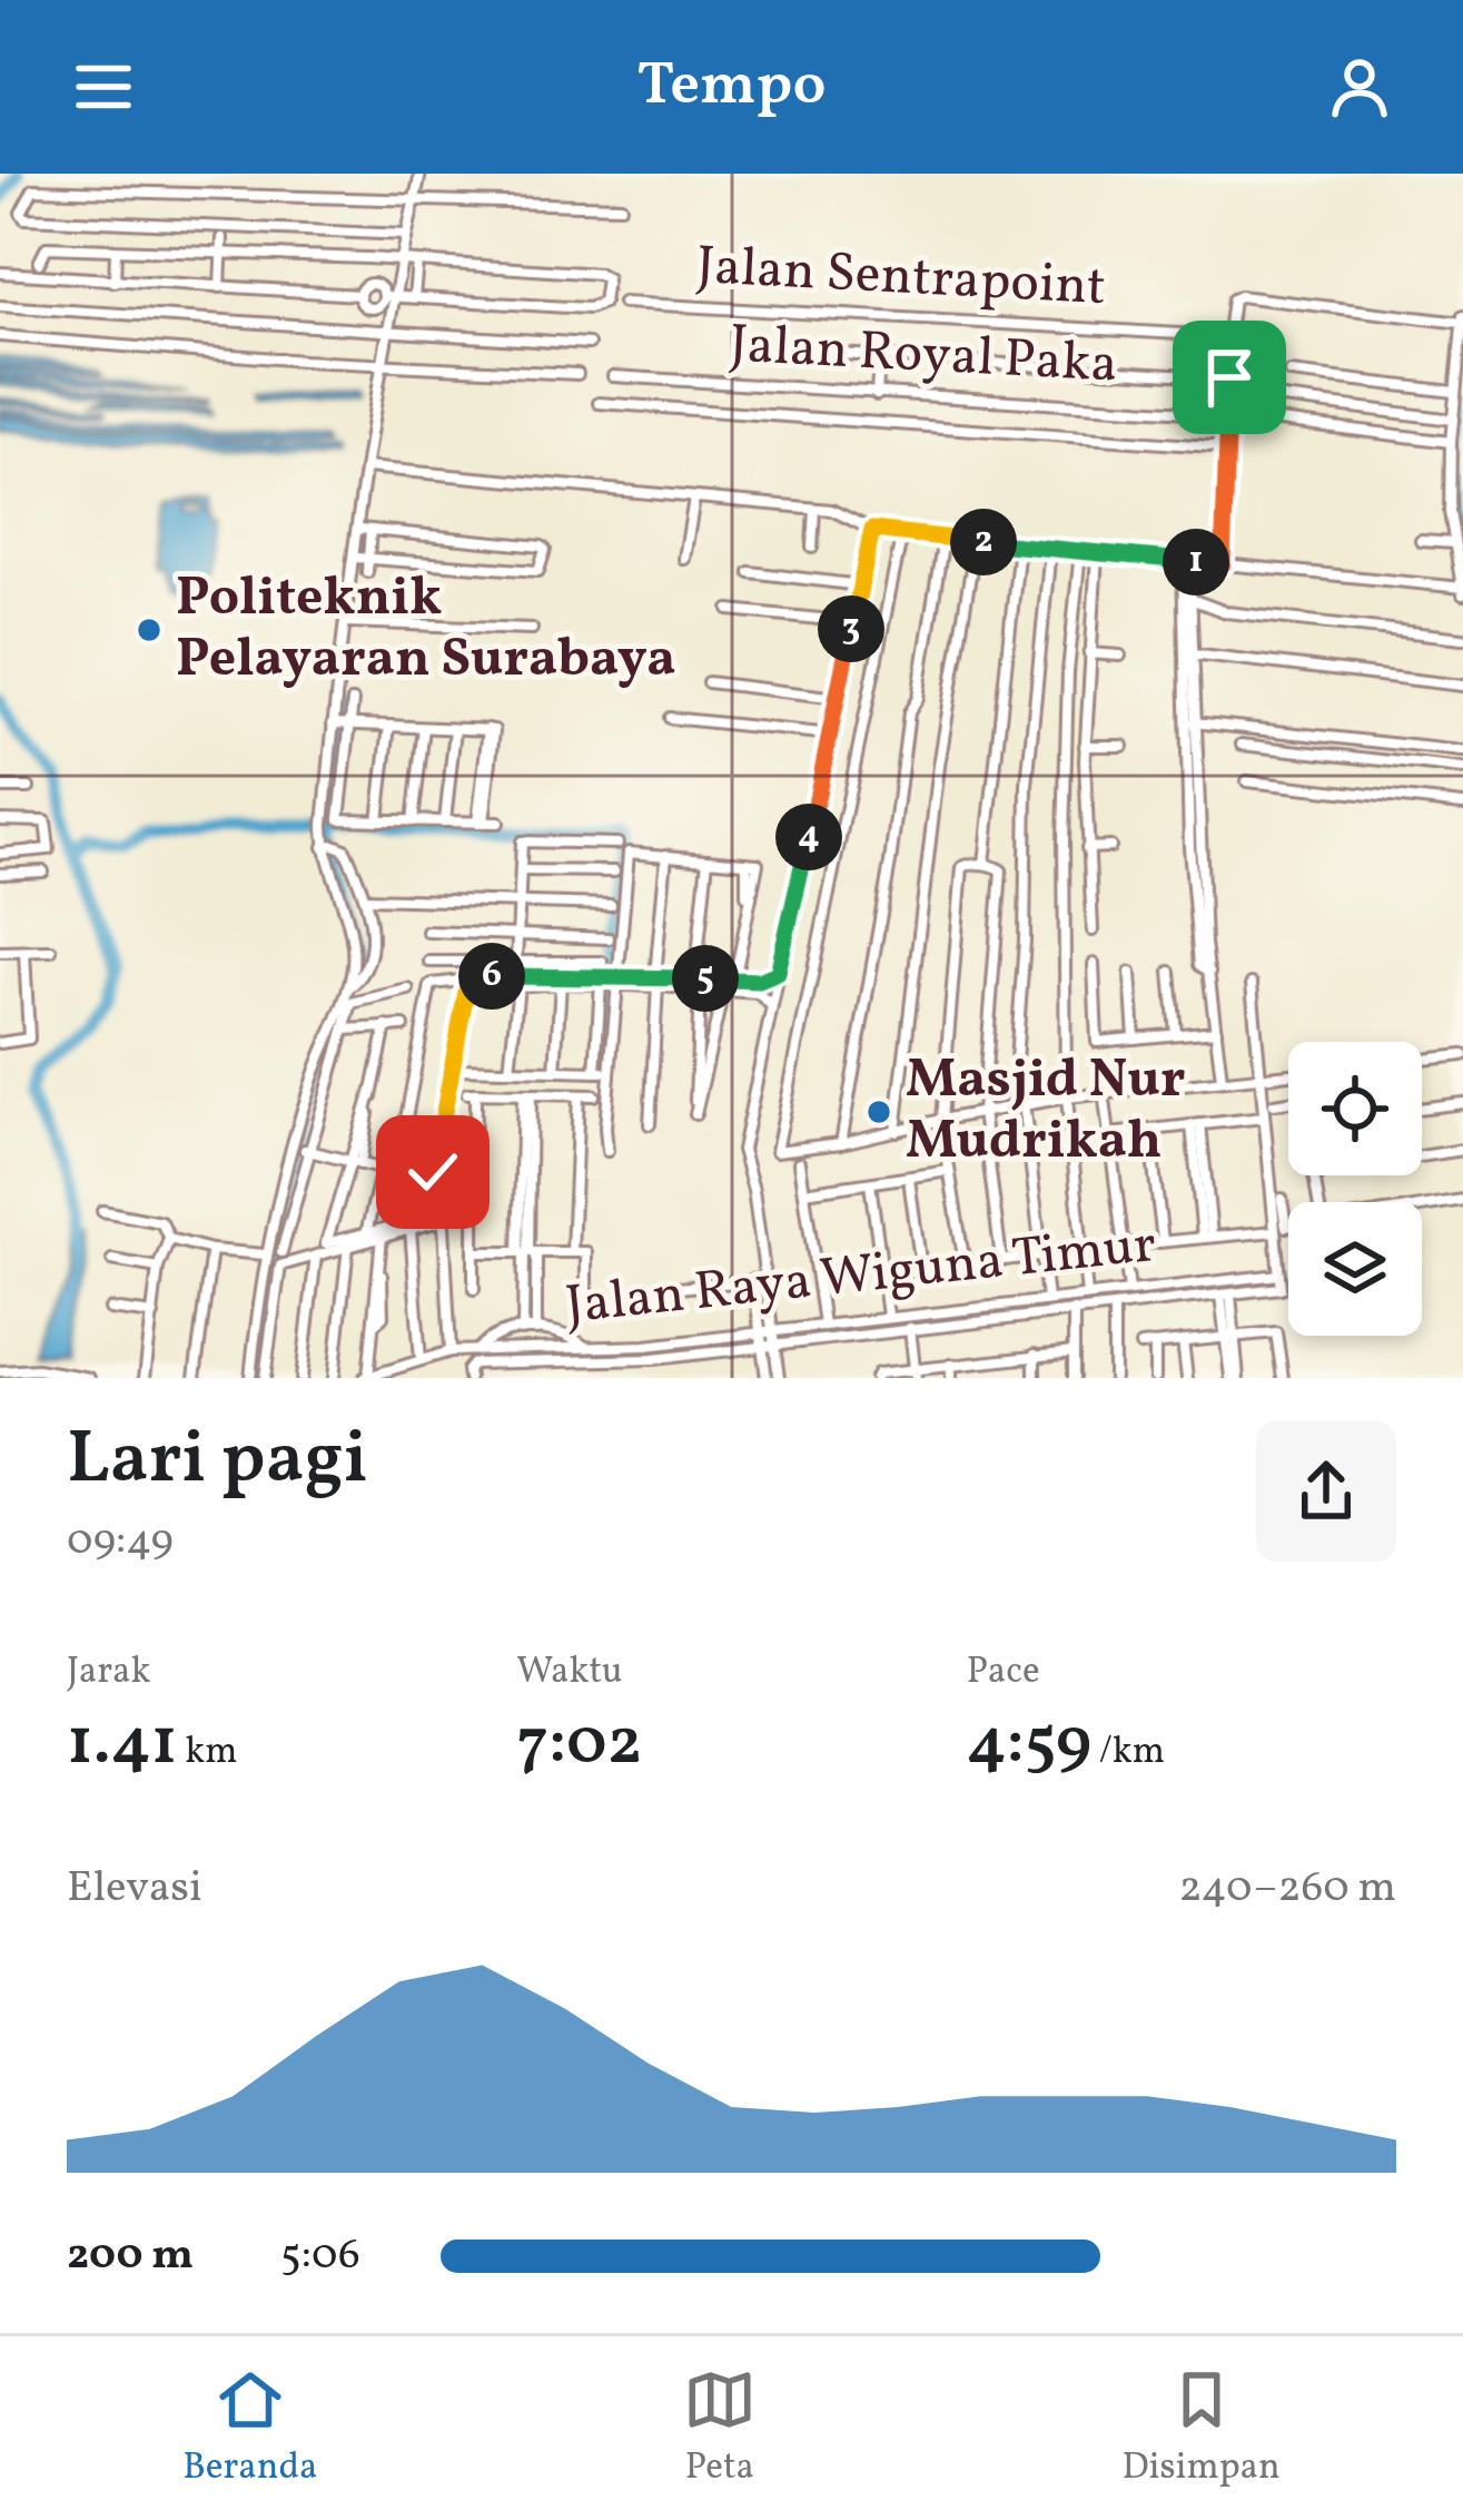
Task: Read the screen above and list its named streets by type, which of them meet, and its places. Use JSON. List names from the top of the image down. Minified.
{"streets":{"street":["Jalan Sentrapoint","Jalan Royal Paka","Jalan Raya Wiguna Timur"]},"places":["Politeknik Pelayaran Surabaya","Masjid Nur Mudrikah"],"page":{"header":"Tempo","pins":["2","1","3","4","6","5"],"heading":["Lari pagi","09:49"],"stats":[["Jarak","1.41 km"],["Waktu","7:02"],["Pace","4:59 /km"]],"chart":["Elevasi","240–260 m"],"list":[{"name":"200 m","note":"5:06"}],"tabs":["Beranda","Peta","Disimpan"]}}
